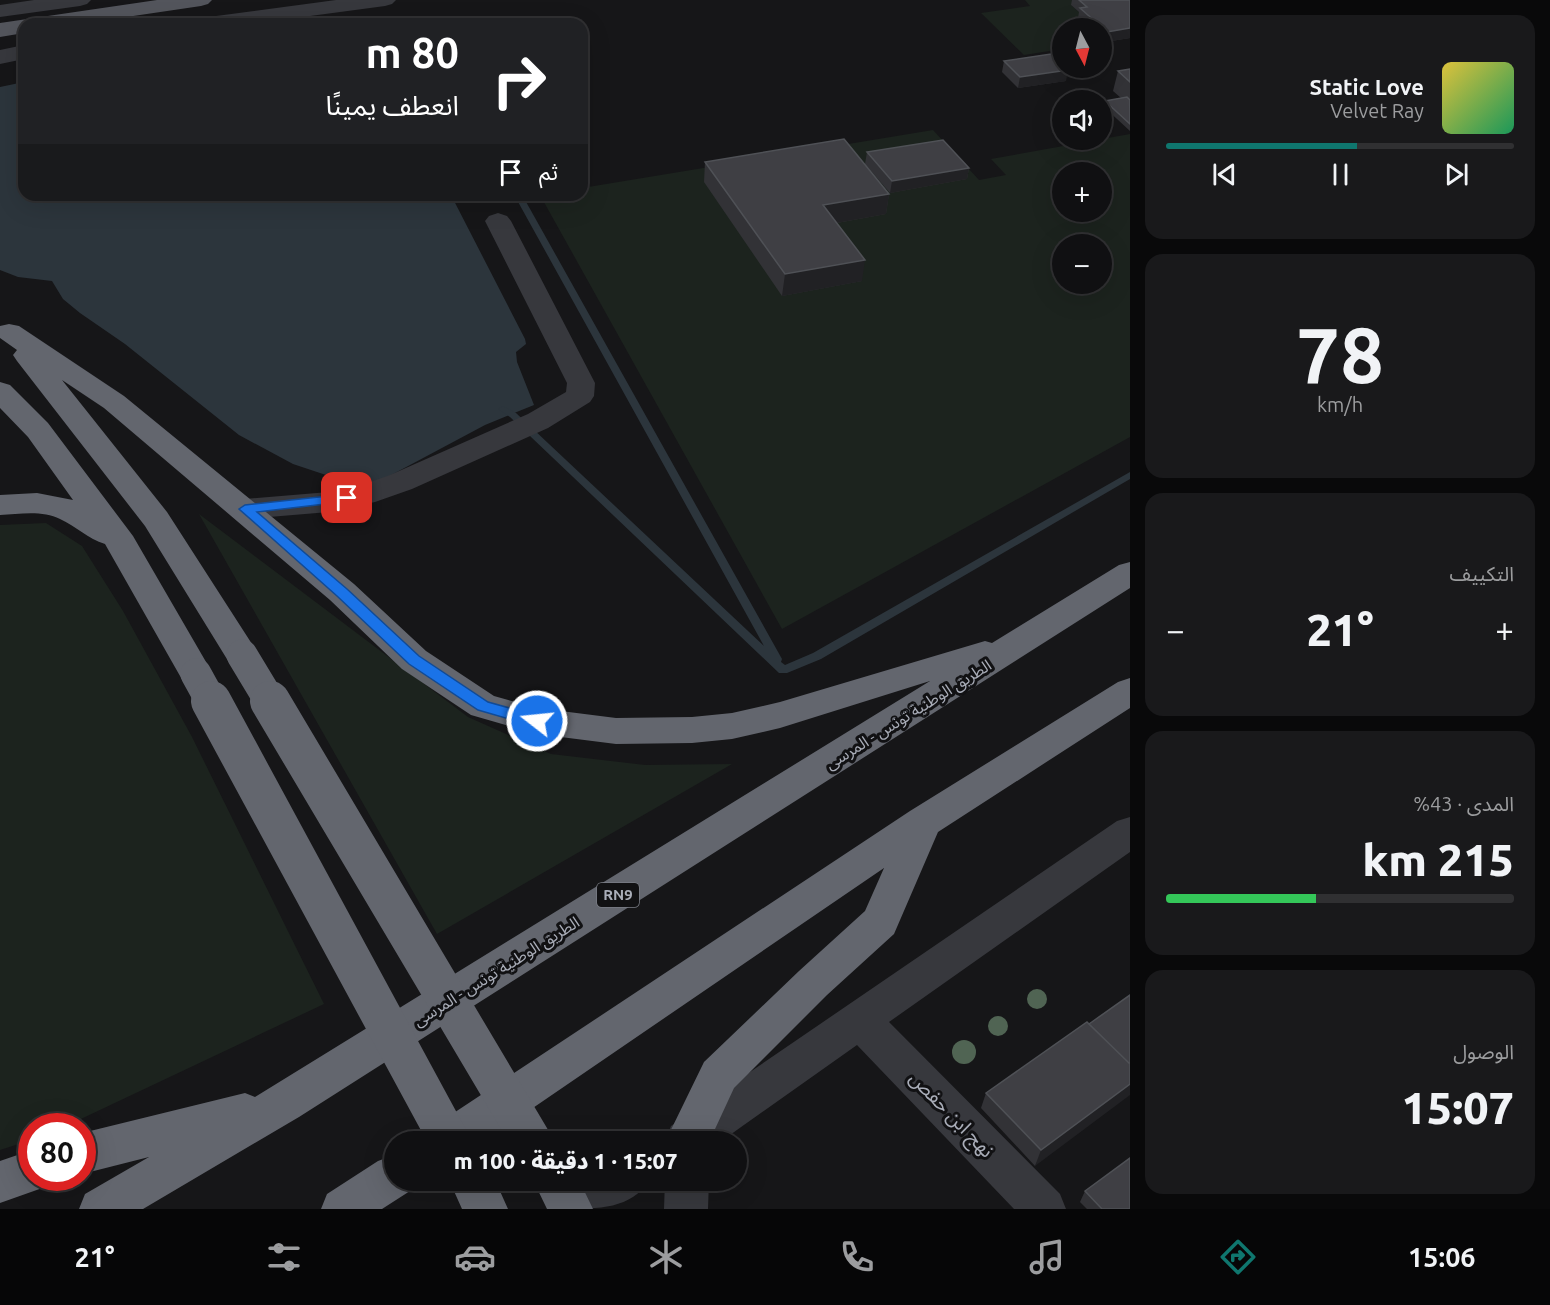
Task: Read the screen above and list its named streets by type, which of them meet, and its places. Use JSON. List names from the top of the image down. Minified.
{"streets":{"highway":["الطريق الوطنية تونس - المرسى","RN9"],"street":["نهج ابن حفص"]},"north":"bottom","page":{"map_buttons":["+","−"],"turn":["80 m","انعطف يمينًا"],"song":["Static Love","Velvet Ray"],"then":"ثم","tile":[["78","km/h"],"التكييف",["المدى · 43%","215 km"],["الوصول","15:07"]],"heat":["−","21°","+"],"limit":"80","trip":"15:07 · 1 دقيقة · 100 m","tabs":["15:06","21°"]}}
